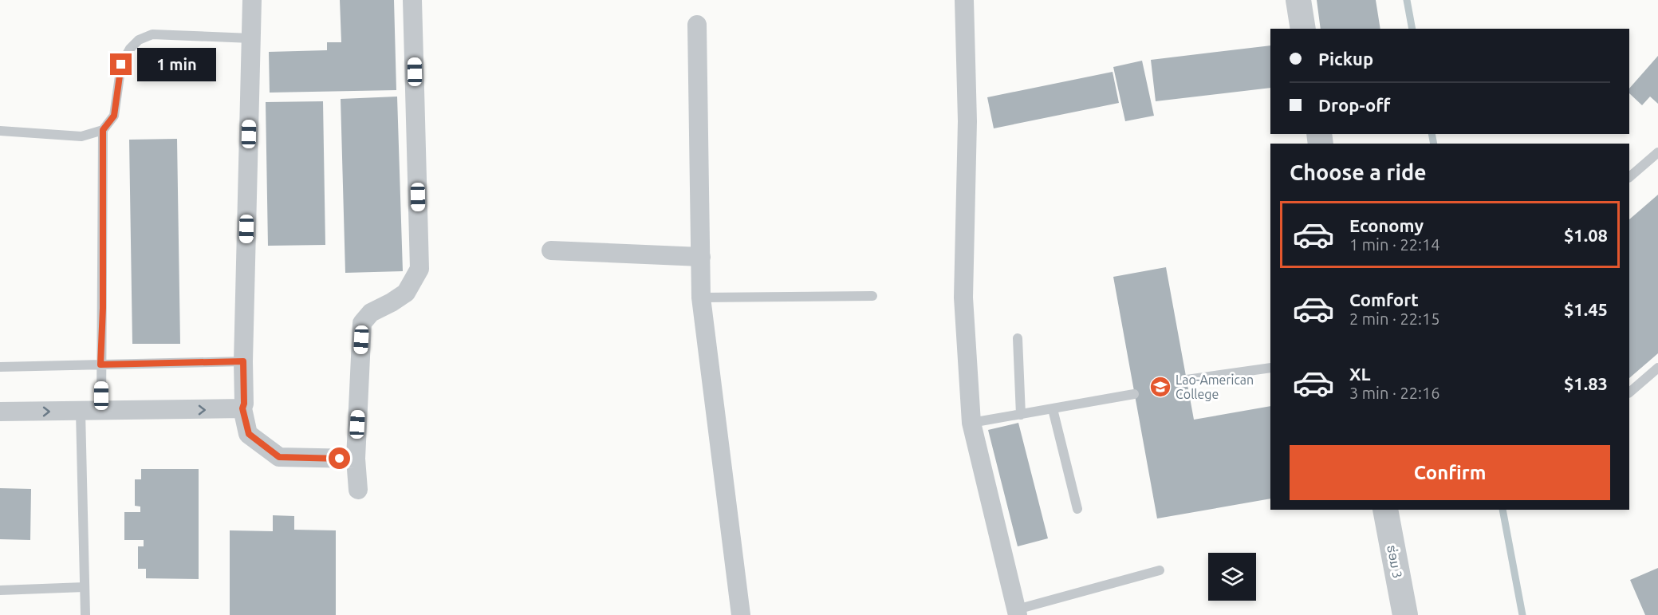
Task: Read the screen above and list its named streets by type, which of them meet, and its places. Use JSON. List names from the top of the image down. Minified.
{"streets":{"street":["ຮ່ອມ 3"]},"places":{"school or university":["Lao-American College"]},"page":{"banner":["Pickup","Drop-off"],"bubble":"1 min","heading":"Choose a ride","list":[{"name":"Economy","note":"1 min · 22:14","value":"$1.08"},{"name":"Comfort","note":"2 min · 22:15","value":"$1.45"},{"name":"XL","note":"3 min · 22:16","value":"$1.83"}],"buttons":"Confirm"}}
